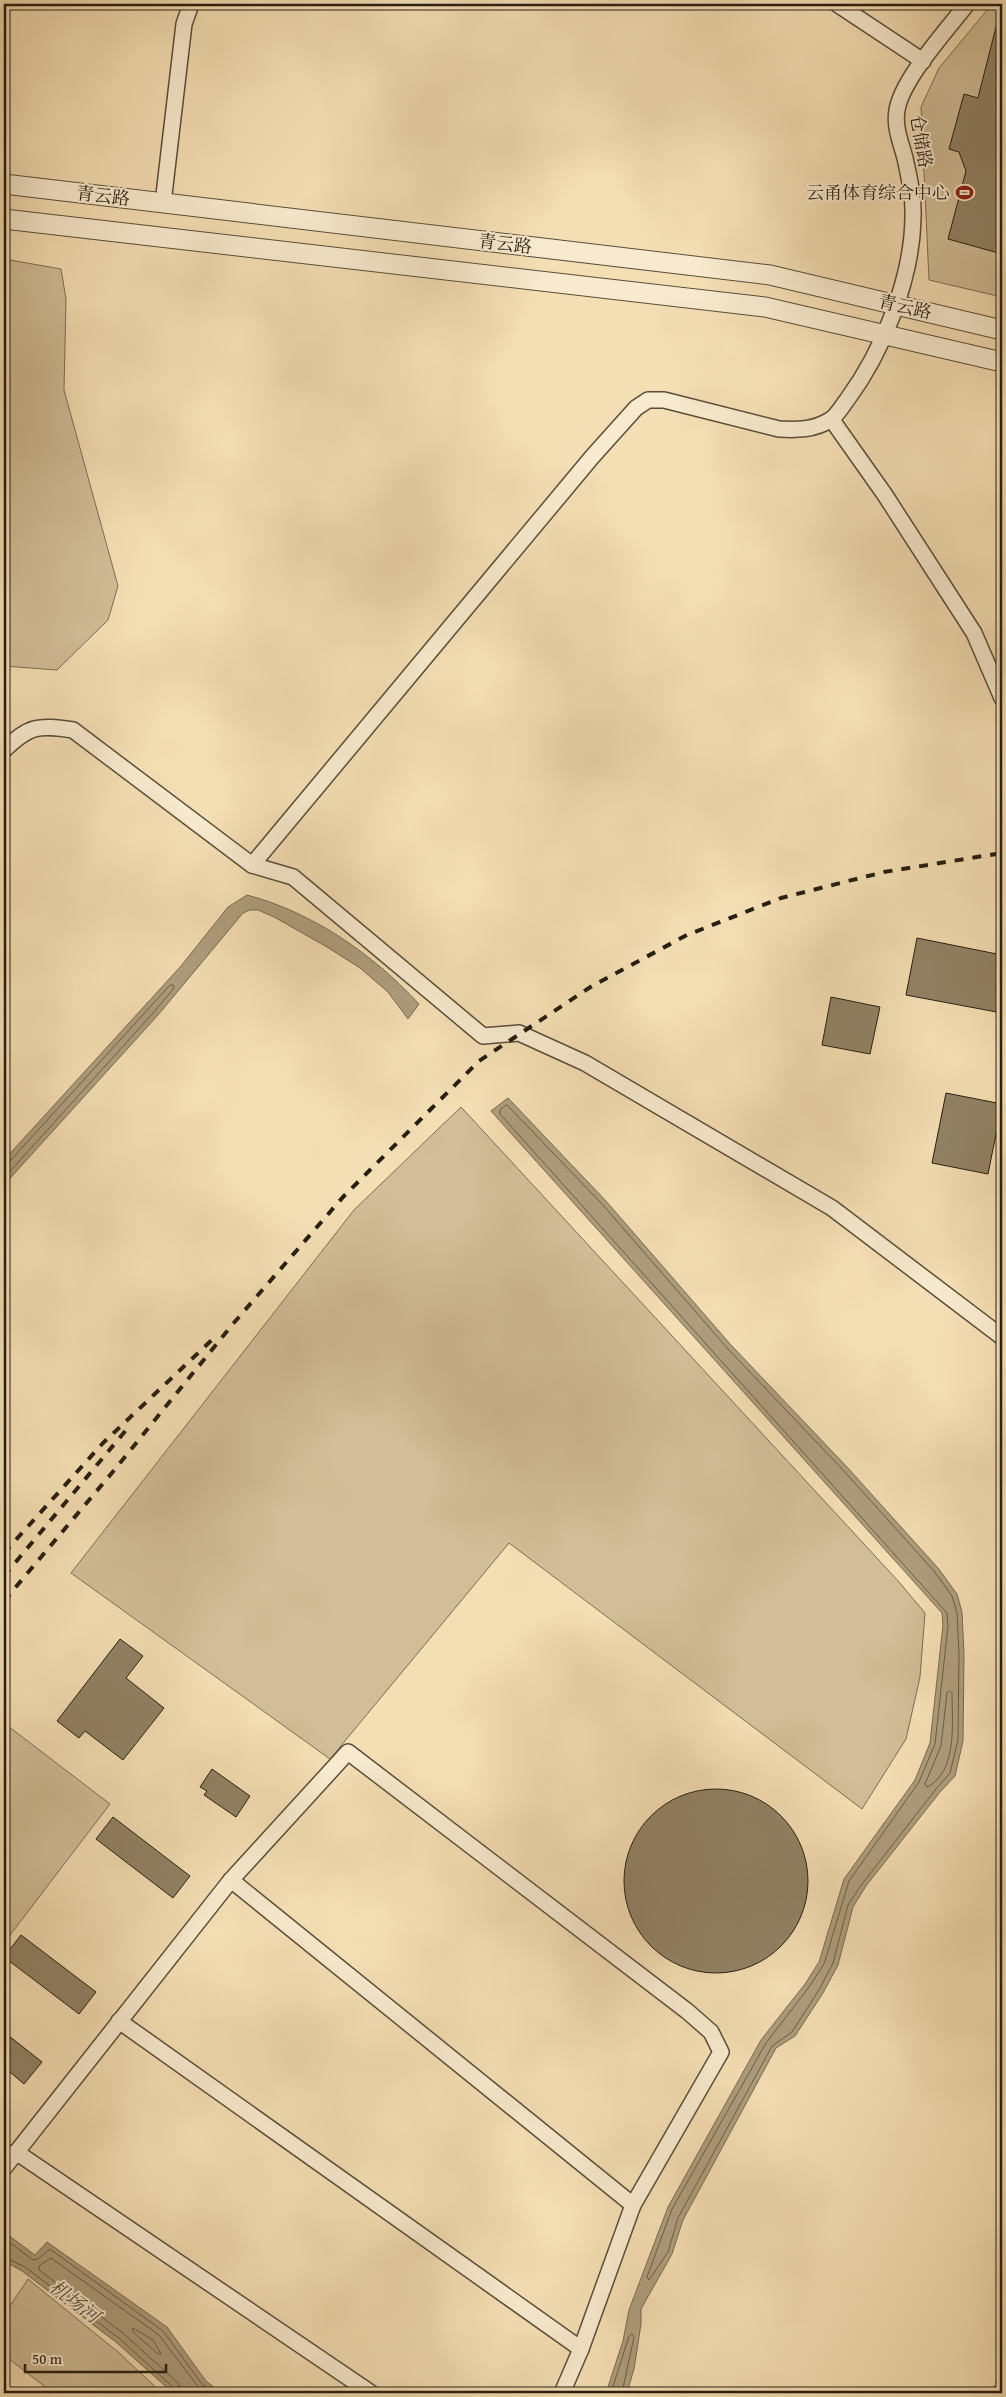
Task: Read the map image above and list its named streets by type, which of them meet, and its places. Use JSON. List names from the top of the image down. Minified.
{"streets":{"street":["仓储路","青云路"]},"crossings":[["仓储路","青云路"]],"water":["机场河"],"places":{"sports":["云甬体育综合中心"]},"scale_bar":"50 m"}
